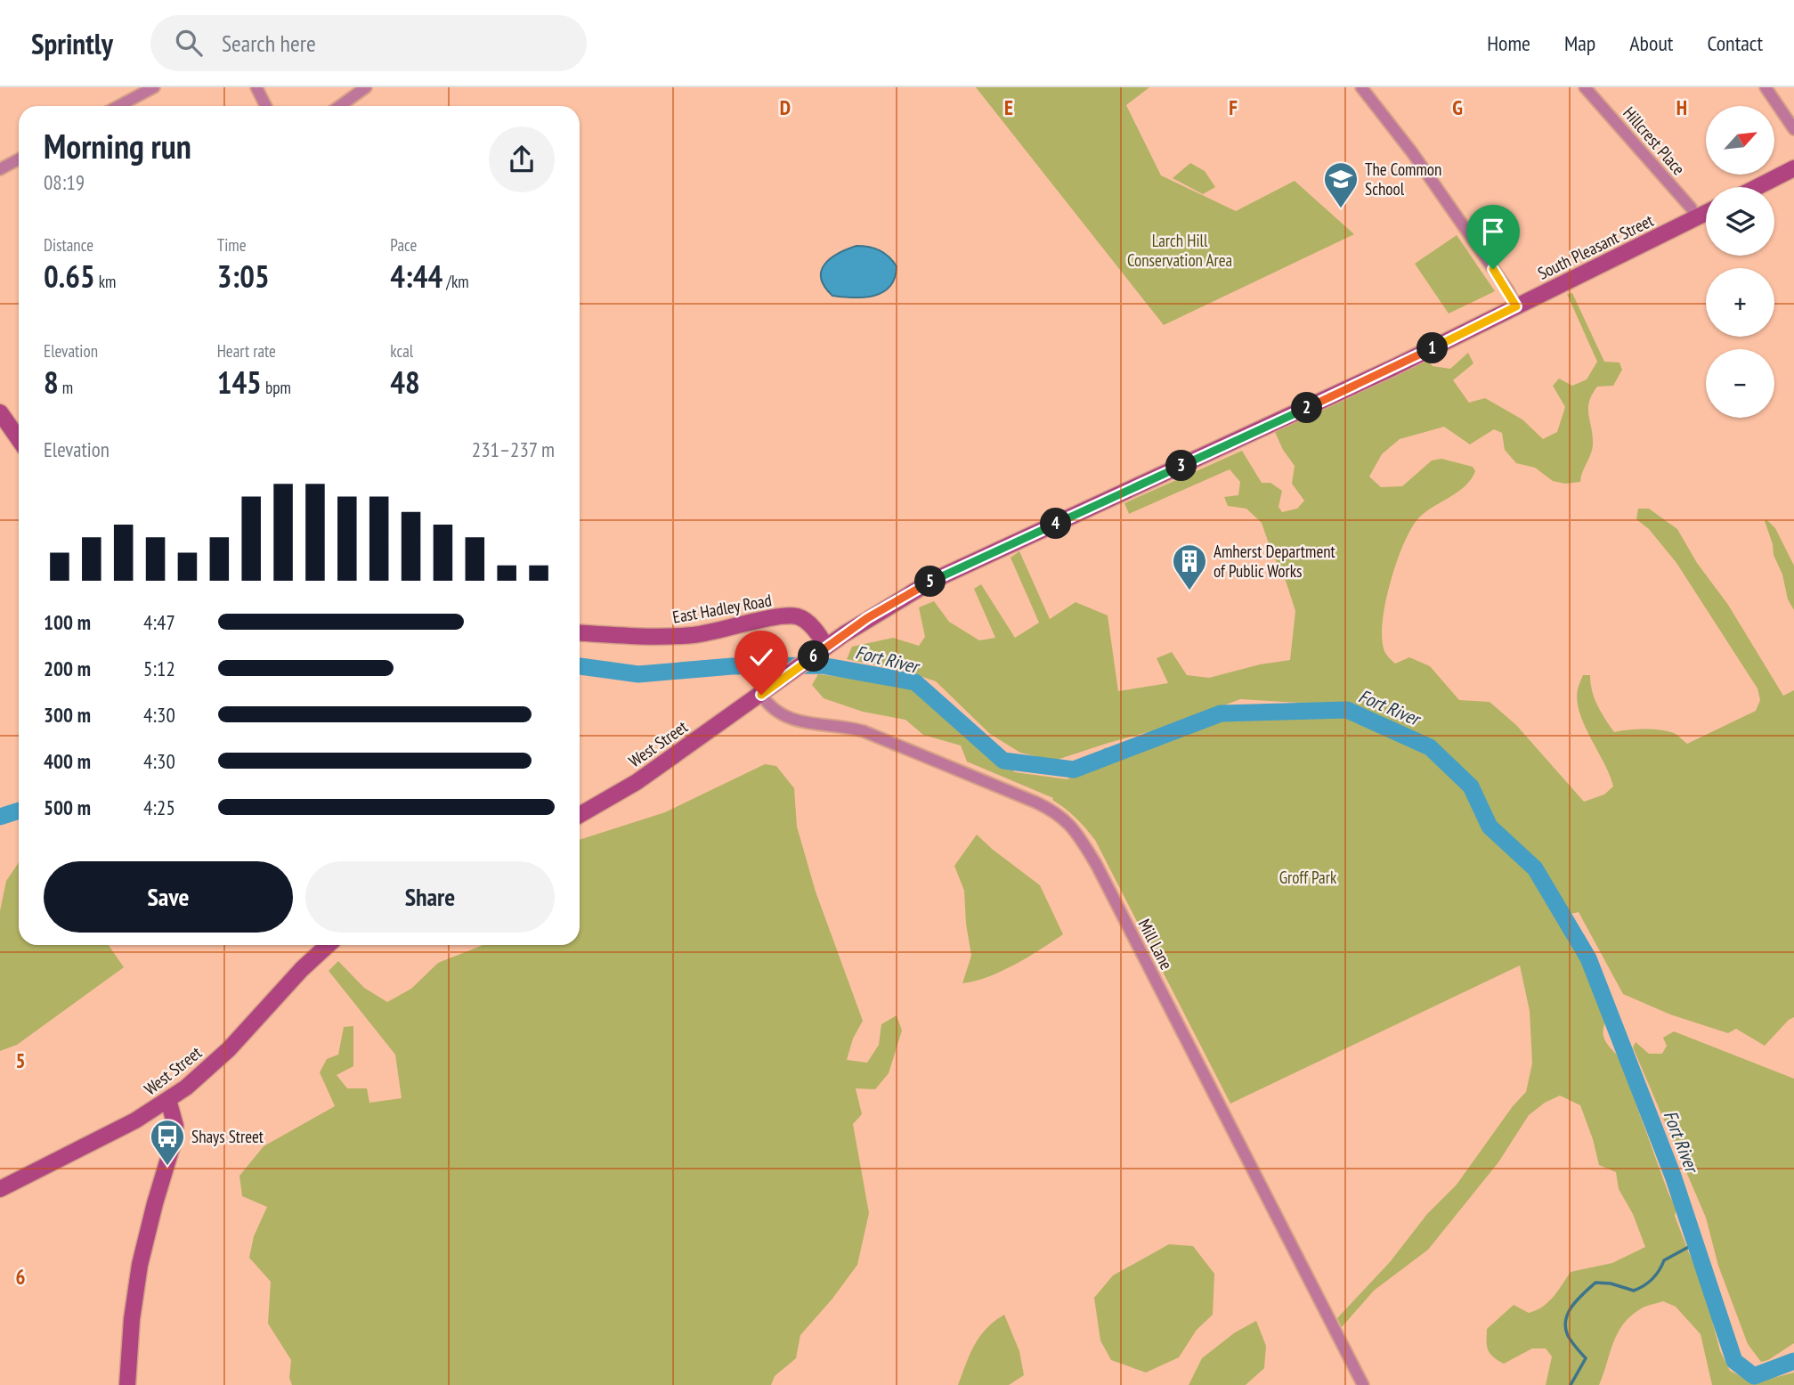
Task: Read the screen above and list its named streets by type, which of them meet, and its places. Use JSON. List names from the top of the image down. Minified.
{"streets":{"main road":["South Pleasant Street","East Hadley Road","West Street"],"street":["Hillcrest Place","Mill Lane"]},"crossings":[["Hillcrest Place","South Pleasant Street"],["South Pleasant Street","East Hadley Road"],["South Pleasant Street","West Street"],["South Pleasant Street","Mill Lane"],["West Street","Mill Lane"]],"water":["Fort River"],"parks":["Larch Hill Conservation Area","Groff Park"],"places":{"school or university":["The Common School"],"building":["Amherst Department of Public Works"],"bus stop":["Shays Street"]},"north":"top right","page":{"header":"Sprintly","search":"Search here","nav":["Home","Map","About","Contact"],"map_buttons":["+","−"],"heading":["Morning run","08:19"],"stats":[["Distance","0.65 km"],["Time","3:05"],["Pace","4:44 /km"],["Elevation","8 m"],["Heart rate","145 bpm"],["kcal","48"]],"pins":["1","2","3","4","5","6"],"chart":["Elevation","231–237 m"],"list":[{"name":"100 m","note":"4:47"},{"name":"200 m","note":"5:12"},{"name":"300 m","note":"4:30"},{"name":"400 m","note":"4:30"},{"name":"500 m","note":"4:25"}],"buttons":["Save","Share"]},"grid":{"columns":["D","E","F","G","H"],"rows":["5","6"]}}
